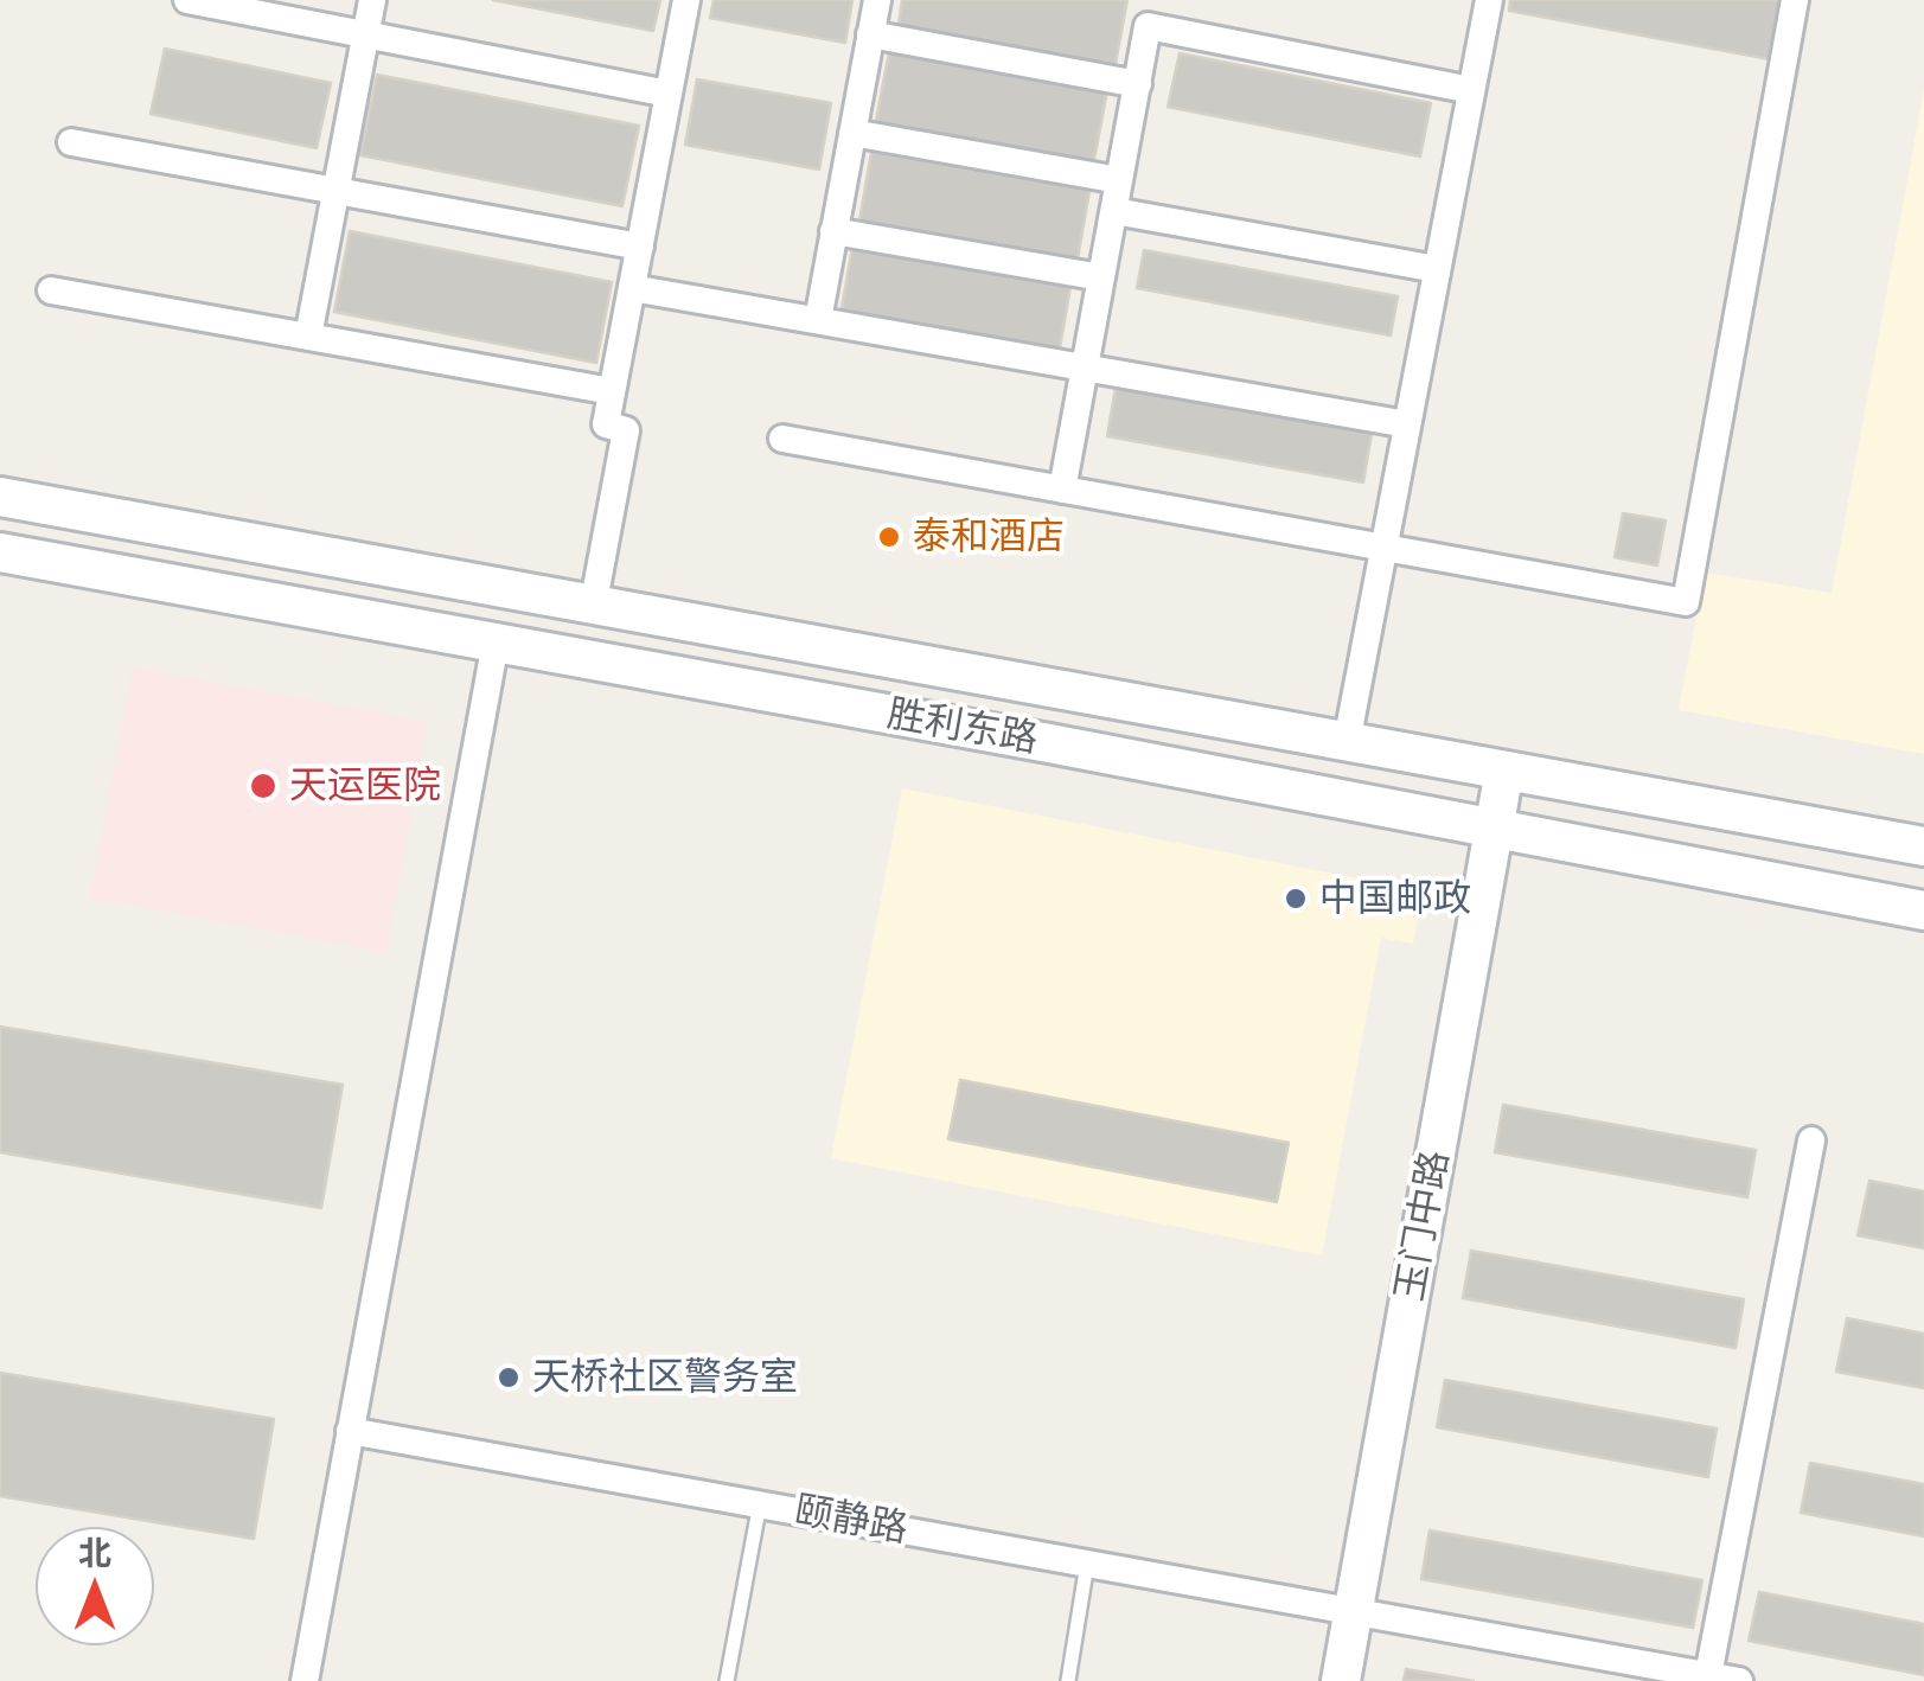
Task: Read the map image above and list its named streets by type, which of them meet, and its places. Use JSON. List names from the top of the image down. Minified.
{"streets":{"main road":["胜利东路","玉门中路"],"street":["颐静路"]},"crossings":[["胜利东路","玉门中路"],["玉门中路","颐静路"]],"places":["泰和酒店","天运医院","中国邮政","天桥社区警务室"],"north":"top"}
